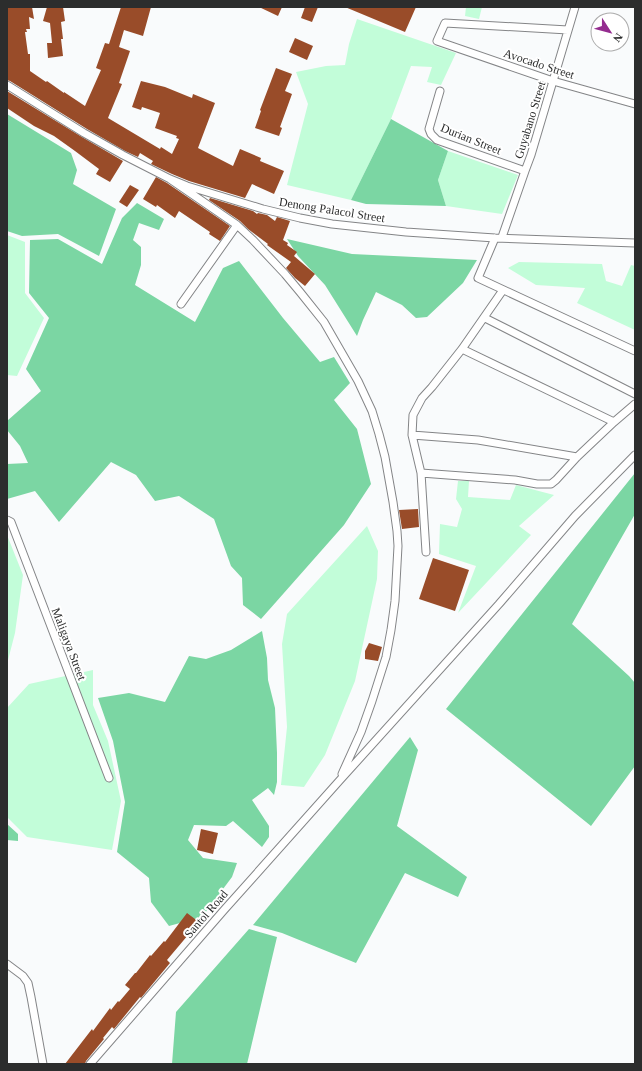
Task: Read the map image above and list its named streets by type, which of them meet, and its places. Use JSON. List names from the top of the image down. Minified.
{"streets":{"street":["Avocado Street","Guyabano Street","Durian Street","Denong Palacol Street","Maligaya Street","Santol Road"]},"crossings":[["Avocado Street","Guyabano Street"],["Guyabano Street","Durian Street"],["Guyabano Street","Denong Palacol Street"]],"north":"bottom right"}
